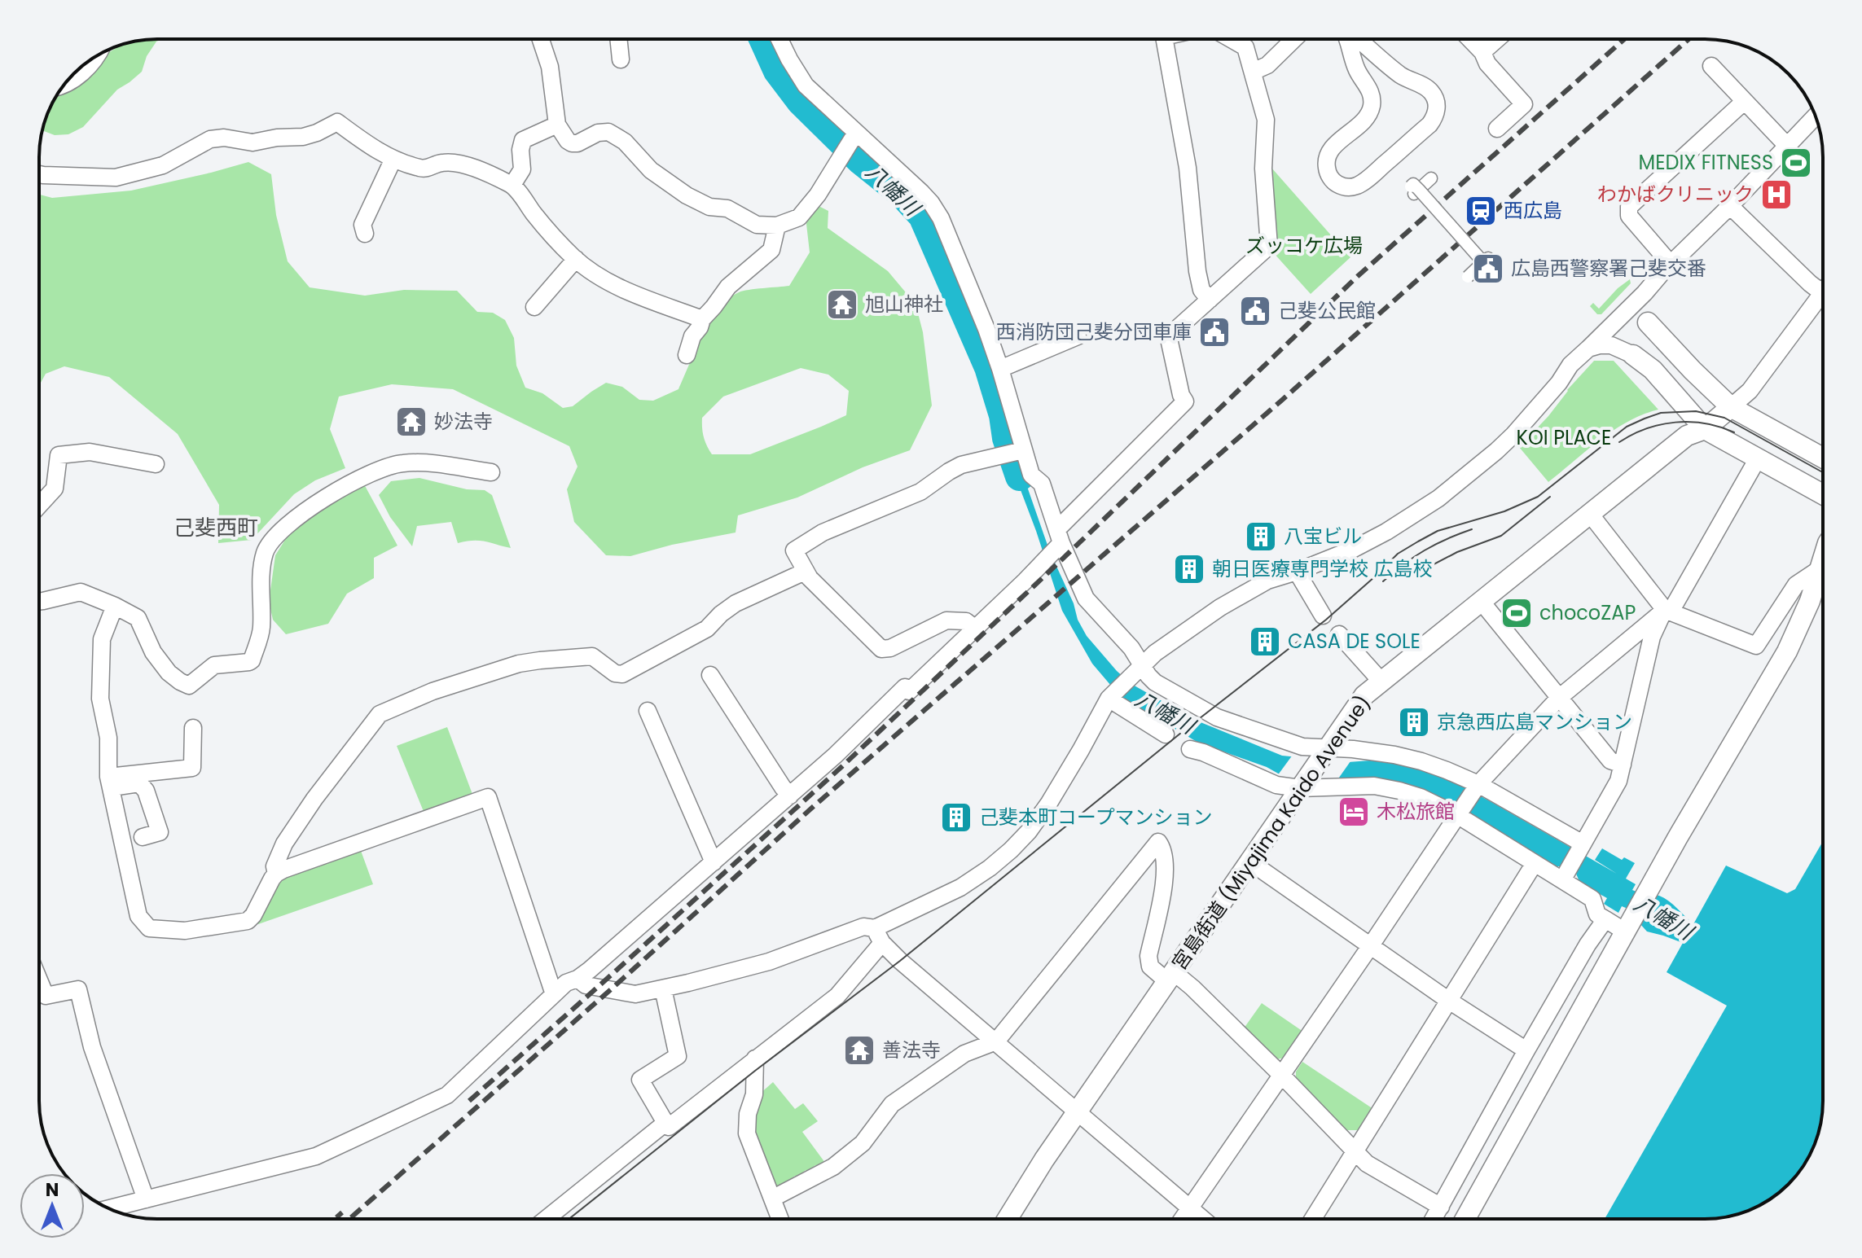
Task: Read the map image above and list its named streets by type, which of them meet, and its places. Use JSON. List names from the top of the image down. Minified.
{"streets":{"street":["宮島街道 (Miyajima Kaido Avenue)"]},"districts":["己斐西町"],"water":["八幡川"],"parks":["ズッコケ広場","KOI PLACE"],"places":{"sports":["MEDIX FITNESS","chocoZAP"],"hospital":["わかばクリニック"],"station":["西広島"],"public building":["広島西警察署己斐交番","己斐公民館","西消防団己斐分団車庫"],"temple":["旭山神社","妙法寺","善法寺"],"building":["八宝ビル","朝日医療専門学校 広島校","CASA DE SOLE","京急西広島マンション","己斐本町コープマンション"],"hotel":["木松旅館"]},"north":"top"}
